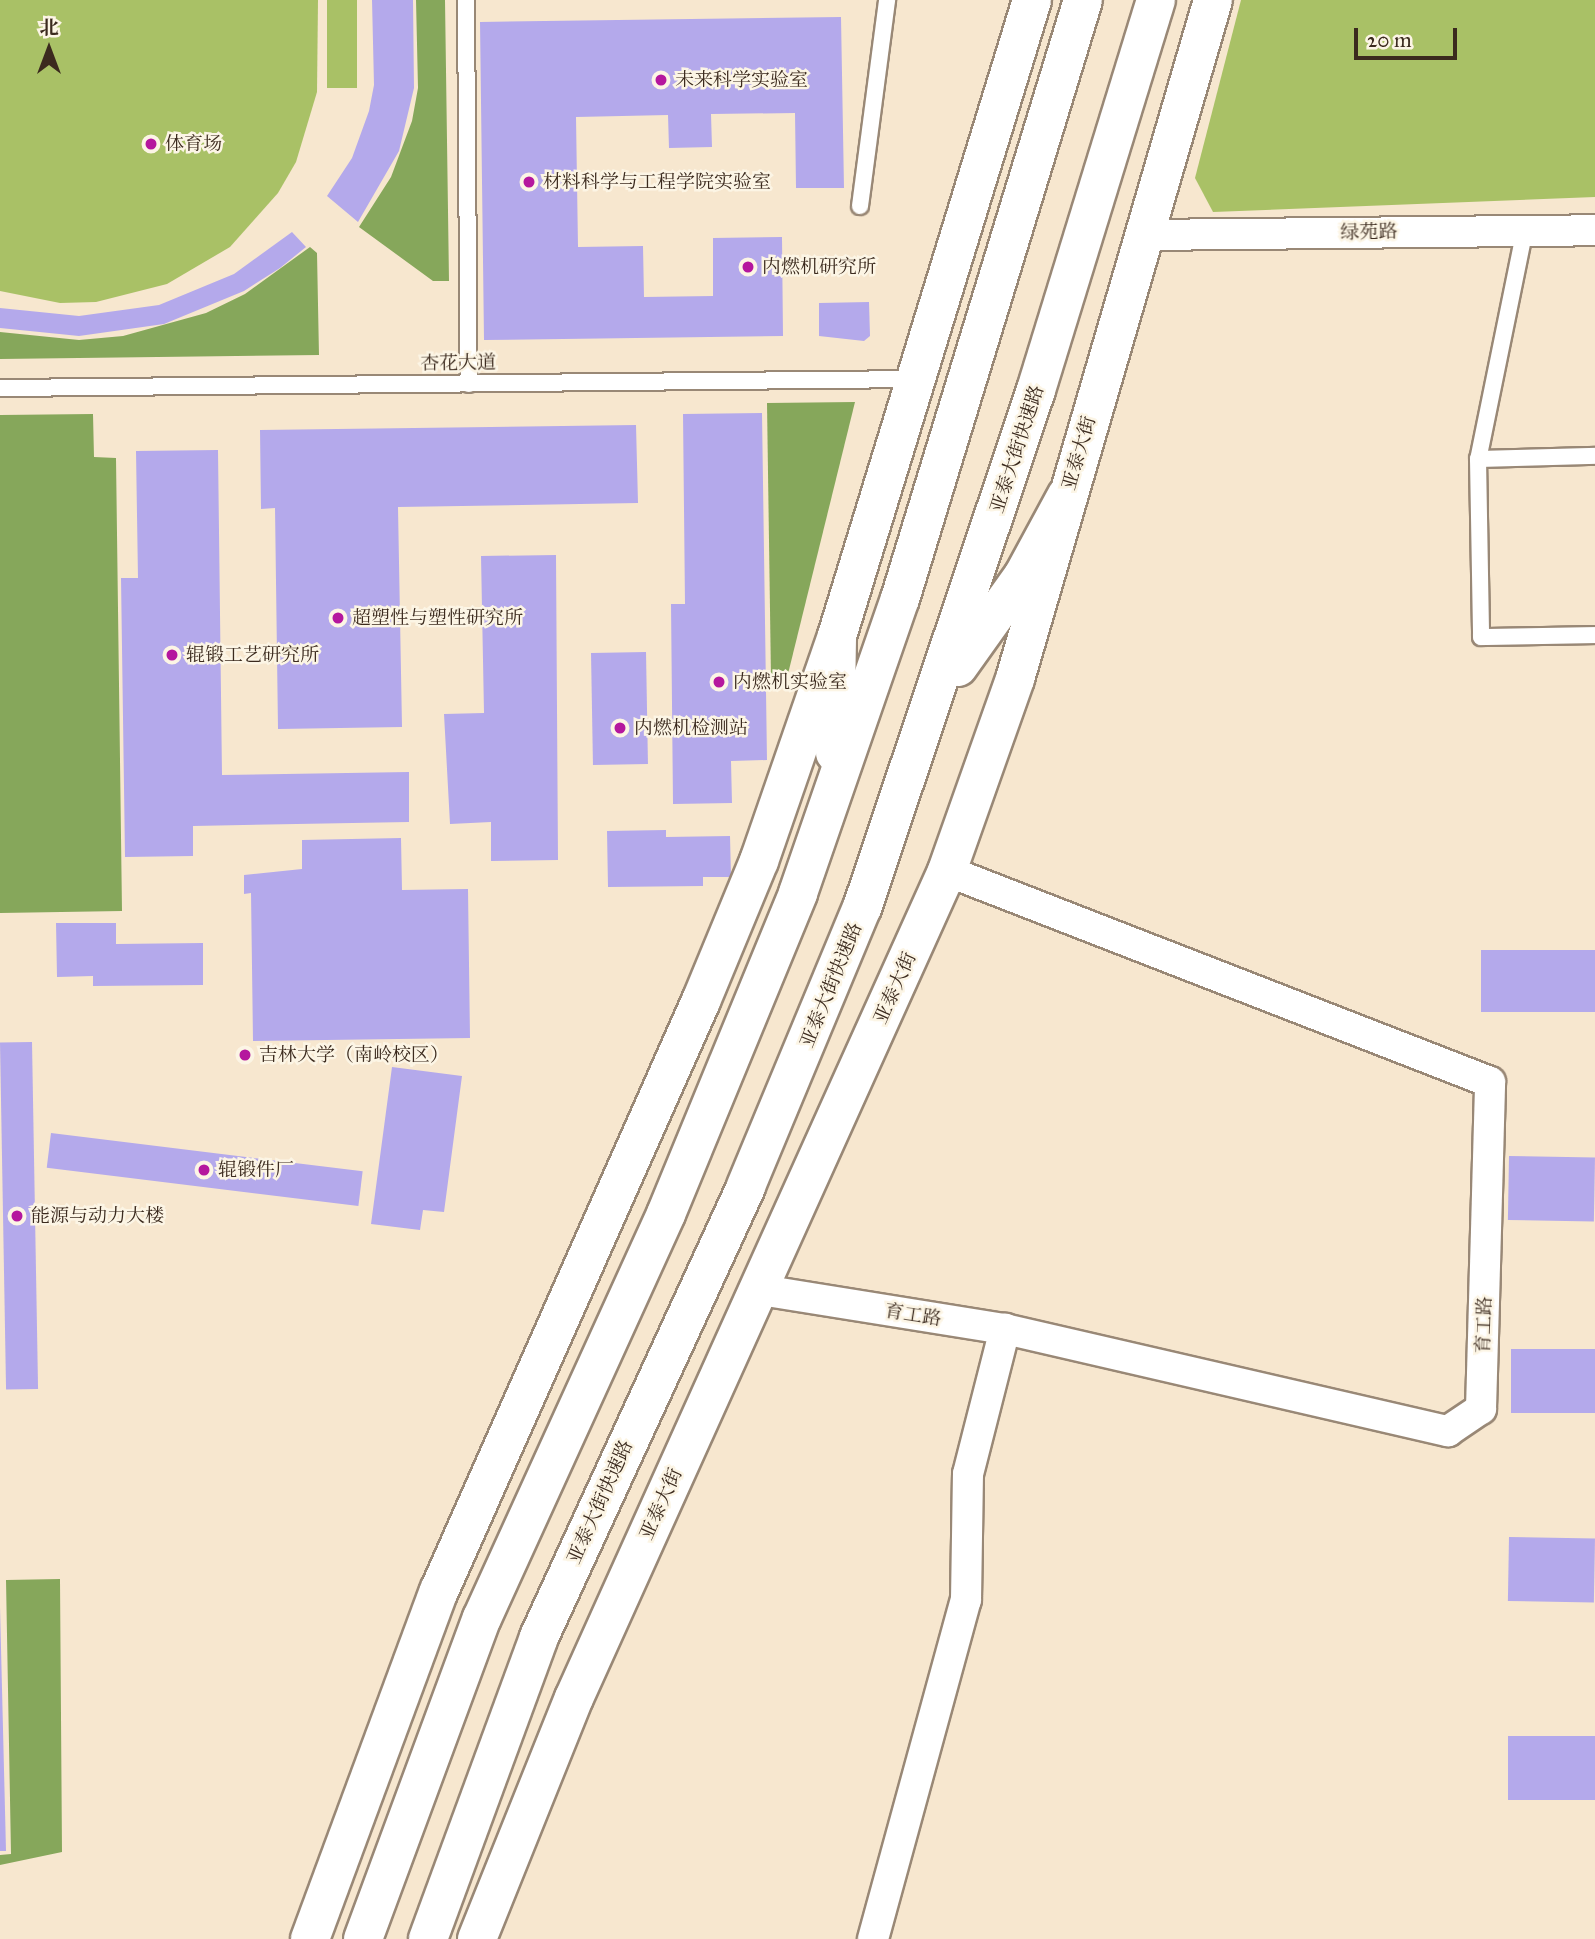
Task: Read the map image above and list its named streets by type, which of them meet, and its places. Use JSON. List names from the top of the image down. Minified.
{"streets":{"main road":["亚泰大街快速路","亚泰大街"],"street":["绿苑路","育工路"],"lane":["杏花大道"]},"crossings":[["绿苑路","亚泰大街"],["亚泰大街","育工路"]],"places":["未来科学实验室","体育场","材料科学与工程学院实验室","内燃机研究所","超塑性与塑性研究所","辊锻工艺研究所","内燃机实验室","内燃机检测站","吉林大学（南岭校区）","辊锻件厂","能源与动力大楼"],"scale_bar":"20 m","north":"top"}
